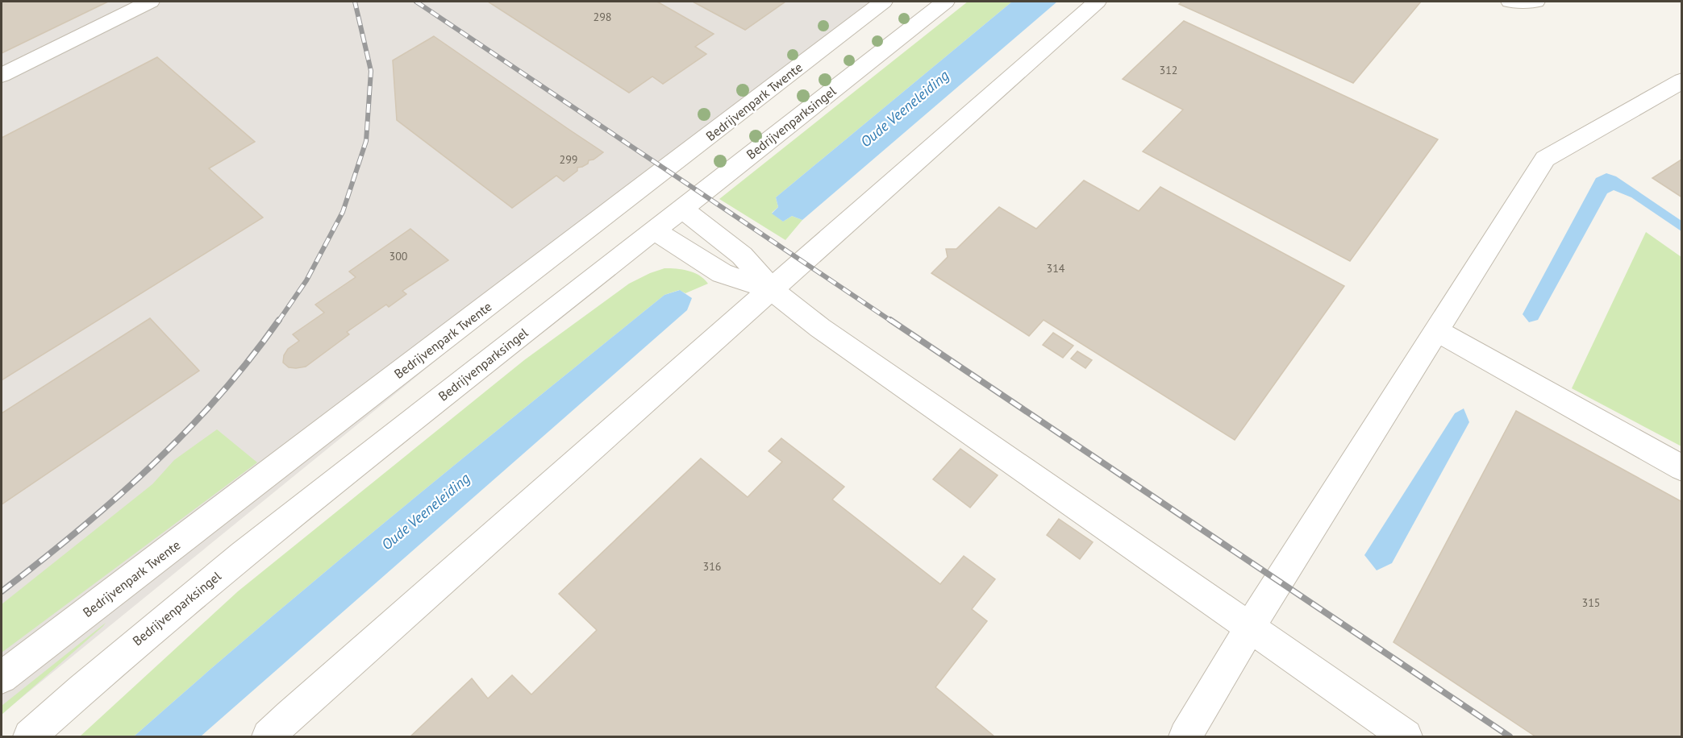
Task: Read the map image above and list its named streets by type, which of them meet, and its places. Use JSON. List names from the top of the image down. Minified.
{"streets":{"street":["Bedrijvenpark Twente","Bedrijvenparksingel"]},"water":["Oude Veeneleiding"],"house_numbers":["298","312","299","300","314","316","315"]}
